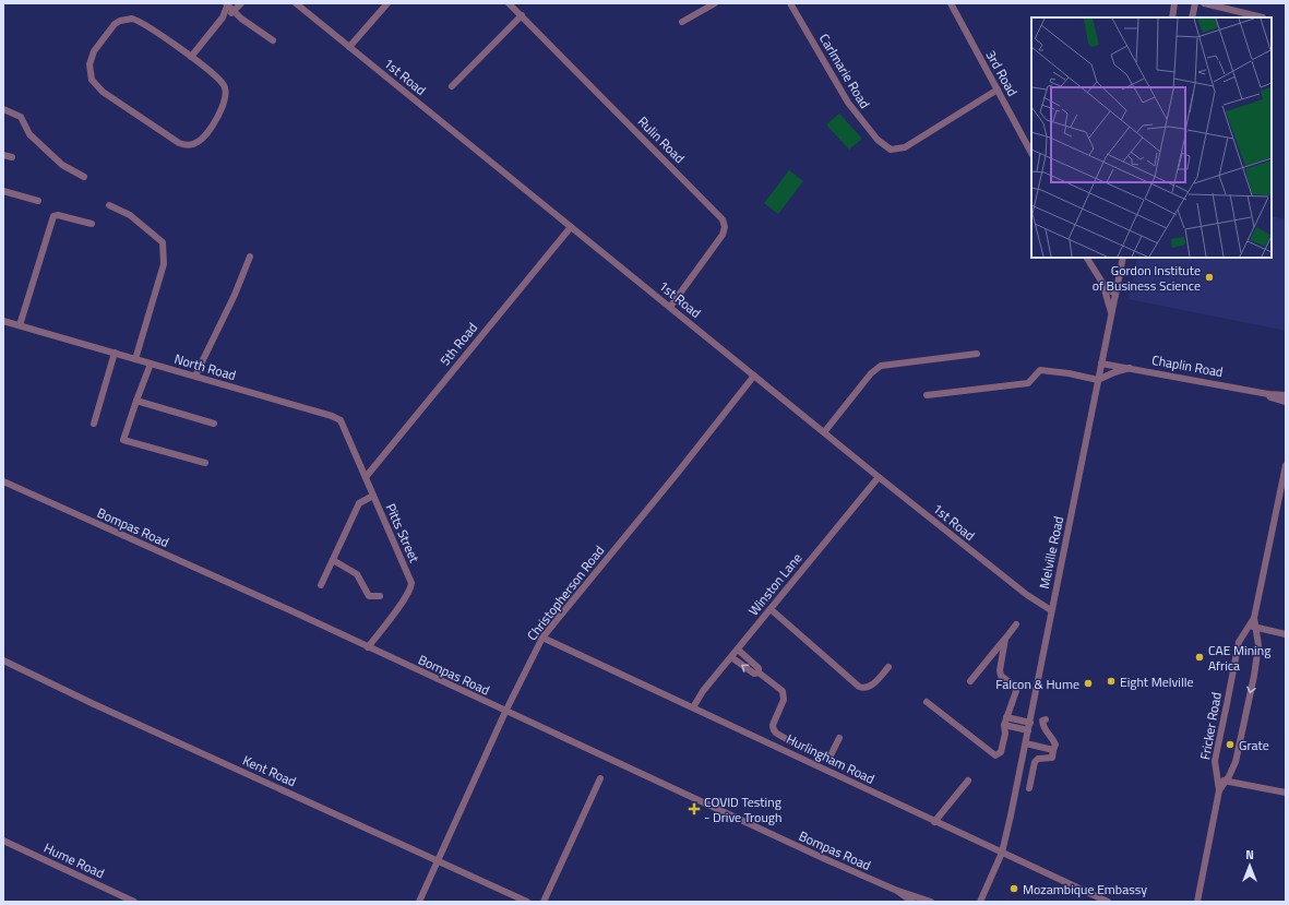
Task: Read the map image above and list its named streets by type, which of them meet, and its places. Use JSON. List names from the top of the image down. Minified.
{"streets":{"street":["Carlmarie Road","3rd Road","1st Road","Rulin Road","5th Road","Chaplin Road","North Road","Bompas Road","Pitts Street","Melville Road","Winston Lane","Christopherson Road","Fricker Road","Hurlingham Road","Kent Road","Hume Road"]},"crossings":[["Carlmarie Road","3rd Road"],["1st Road","Rulin Road"],["1st Road","5th Road"],["1st Road","Melville Road"],["1st Road","Winston Lane"],["1st Road","Christopherson Road"],["5th Road","North Road"],["5th Road","Pitts Street"],["Chaplin Road","Melville Road"],["North Road","Pitts Street"],["Bompas Road","Pitts Street"],["Bompas Road","Christopherson Road"],["Melville Road","Hurlingham Road"],["Winston Lane","Hurlingham Road"],["Christopherson Road","Hurlingham Road"],["Christopherson Road","Kent Road"]],"places":{"other":["Gordon Institute of Business Science","CAE Mining Africa","Eight Melville","Falcon & Hume","Grate","Mozambique Embassy"],"health":["COVID Testing - Drive Trough"]},"north":"top"}
